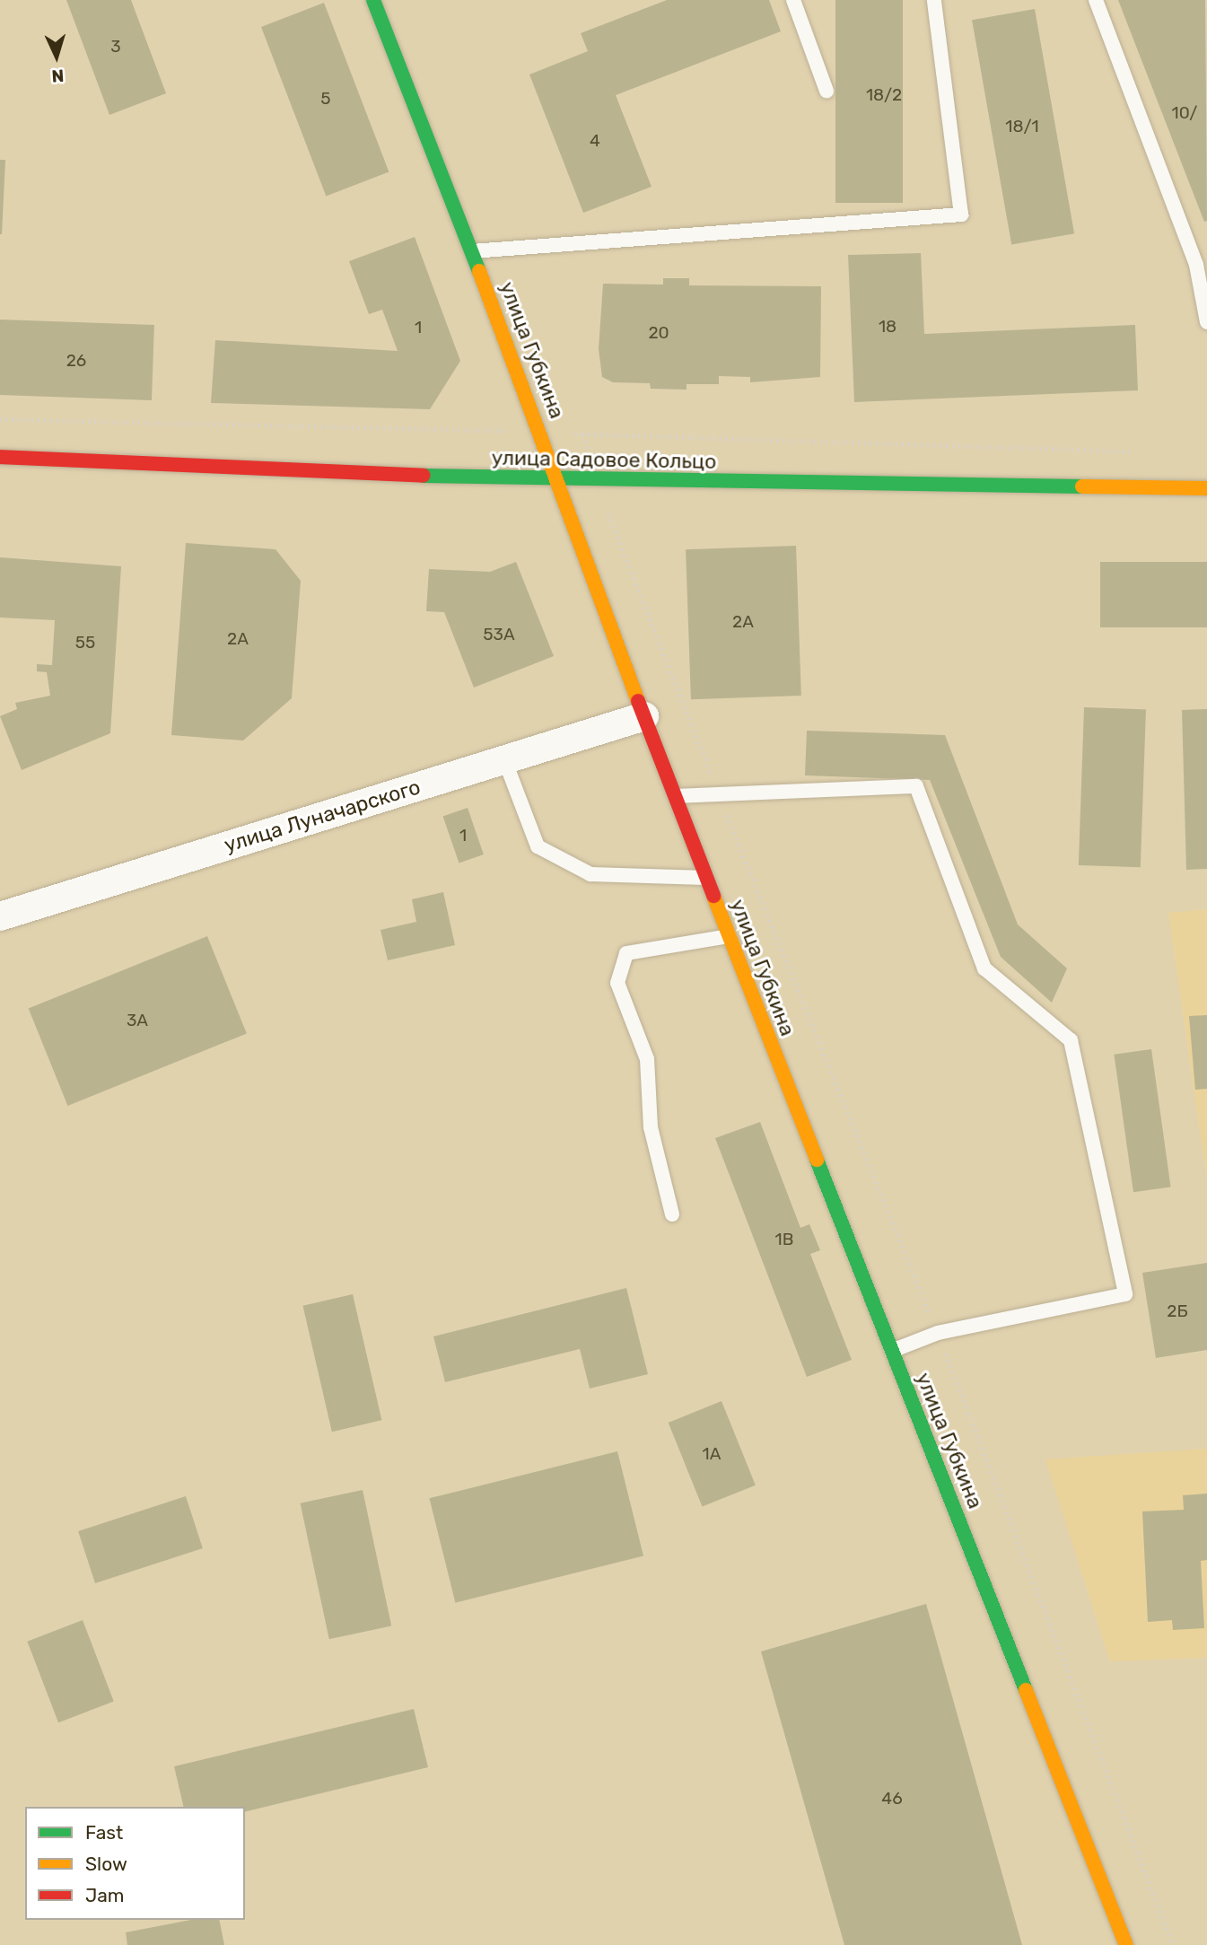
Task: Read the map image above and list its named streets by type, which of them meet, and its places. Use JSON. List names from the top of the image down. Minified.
{"streets":{"street":["улица Губкина","улица Садовое Кольцо","улица Луначарского"]},"crossings":[["улица Губкина","улица Садовое Кольцо"],["улица Губкина","улица Луначарского"]],"house_numbers":["3","18/2","5","10/","18/1","4","18","1","20","26","2А","53А","2А","55","1","3А","1В","2Б","1А","46"],"legend":["Fast","Slow","Jam"],"north":"bottom"}
